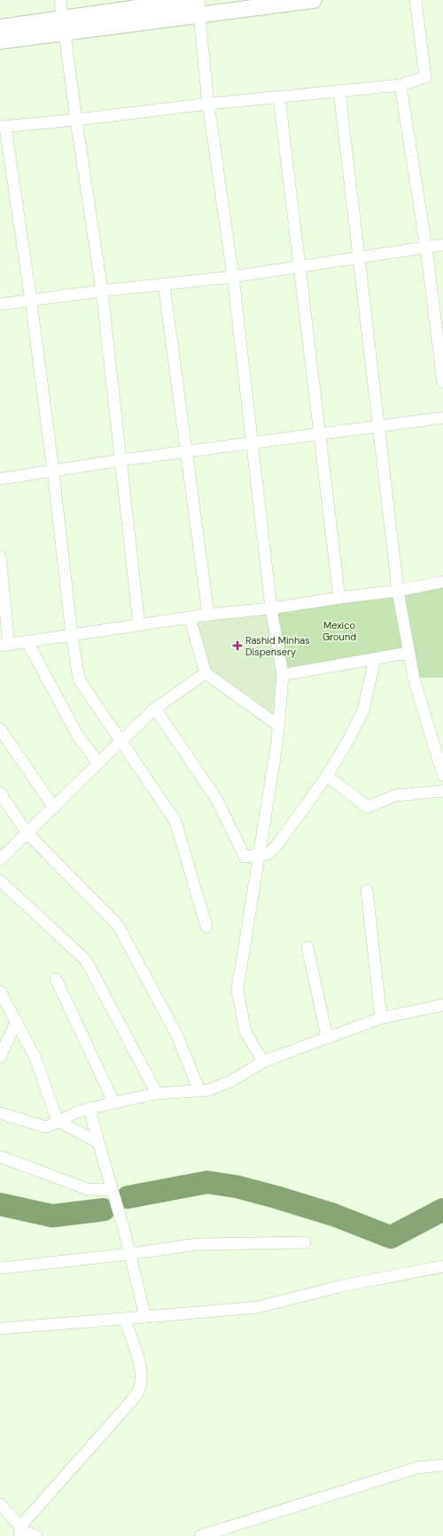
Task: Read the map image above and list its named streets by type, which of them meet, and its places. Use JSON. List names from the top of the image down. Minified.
{"parks":["Mexico Ground"],"places":{"health":["Rashid Minhas Dispensery"]}}
